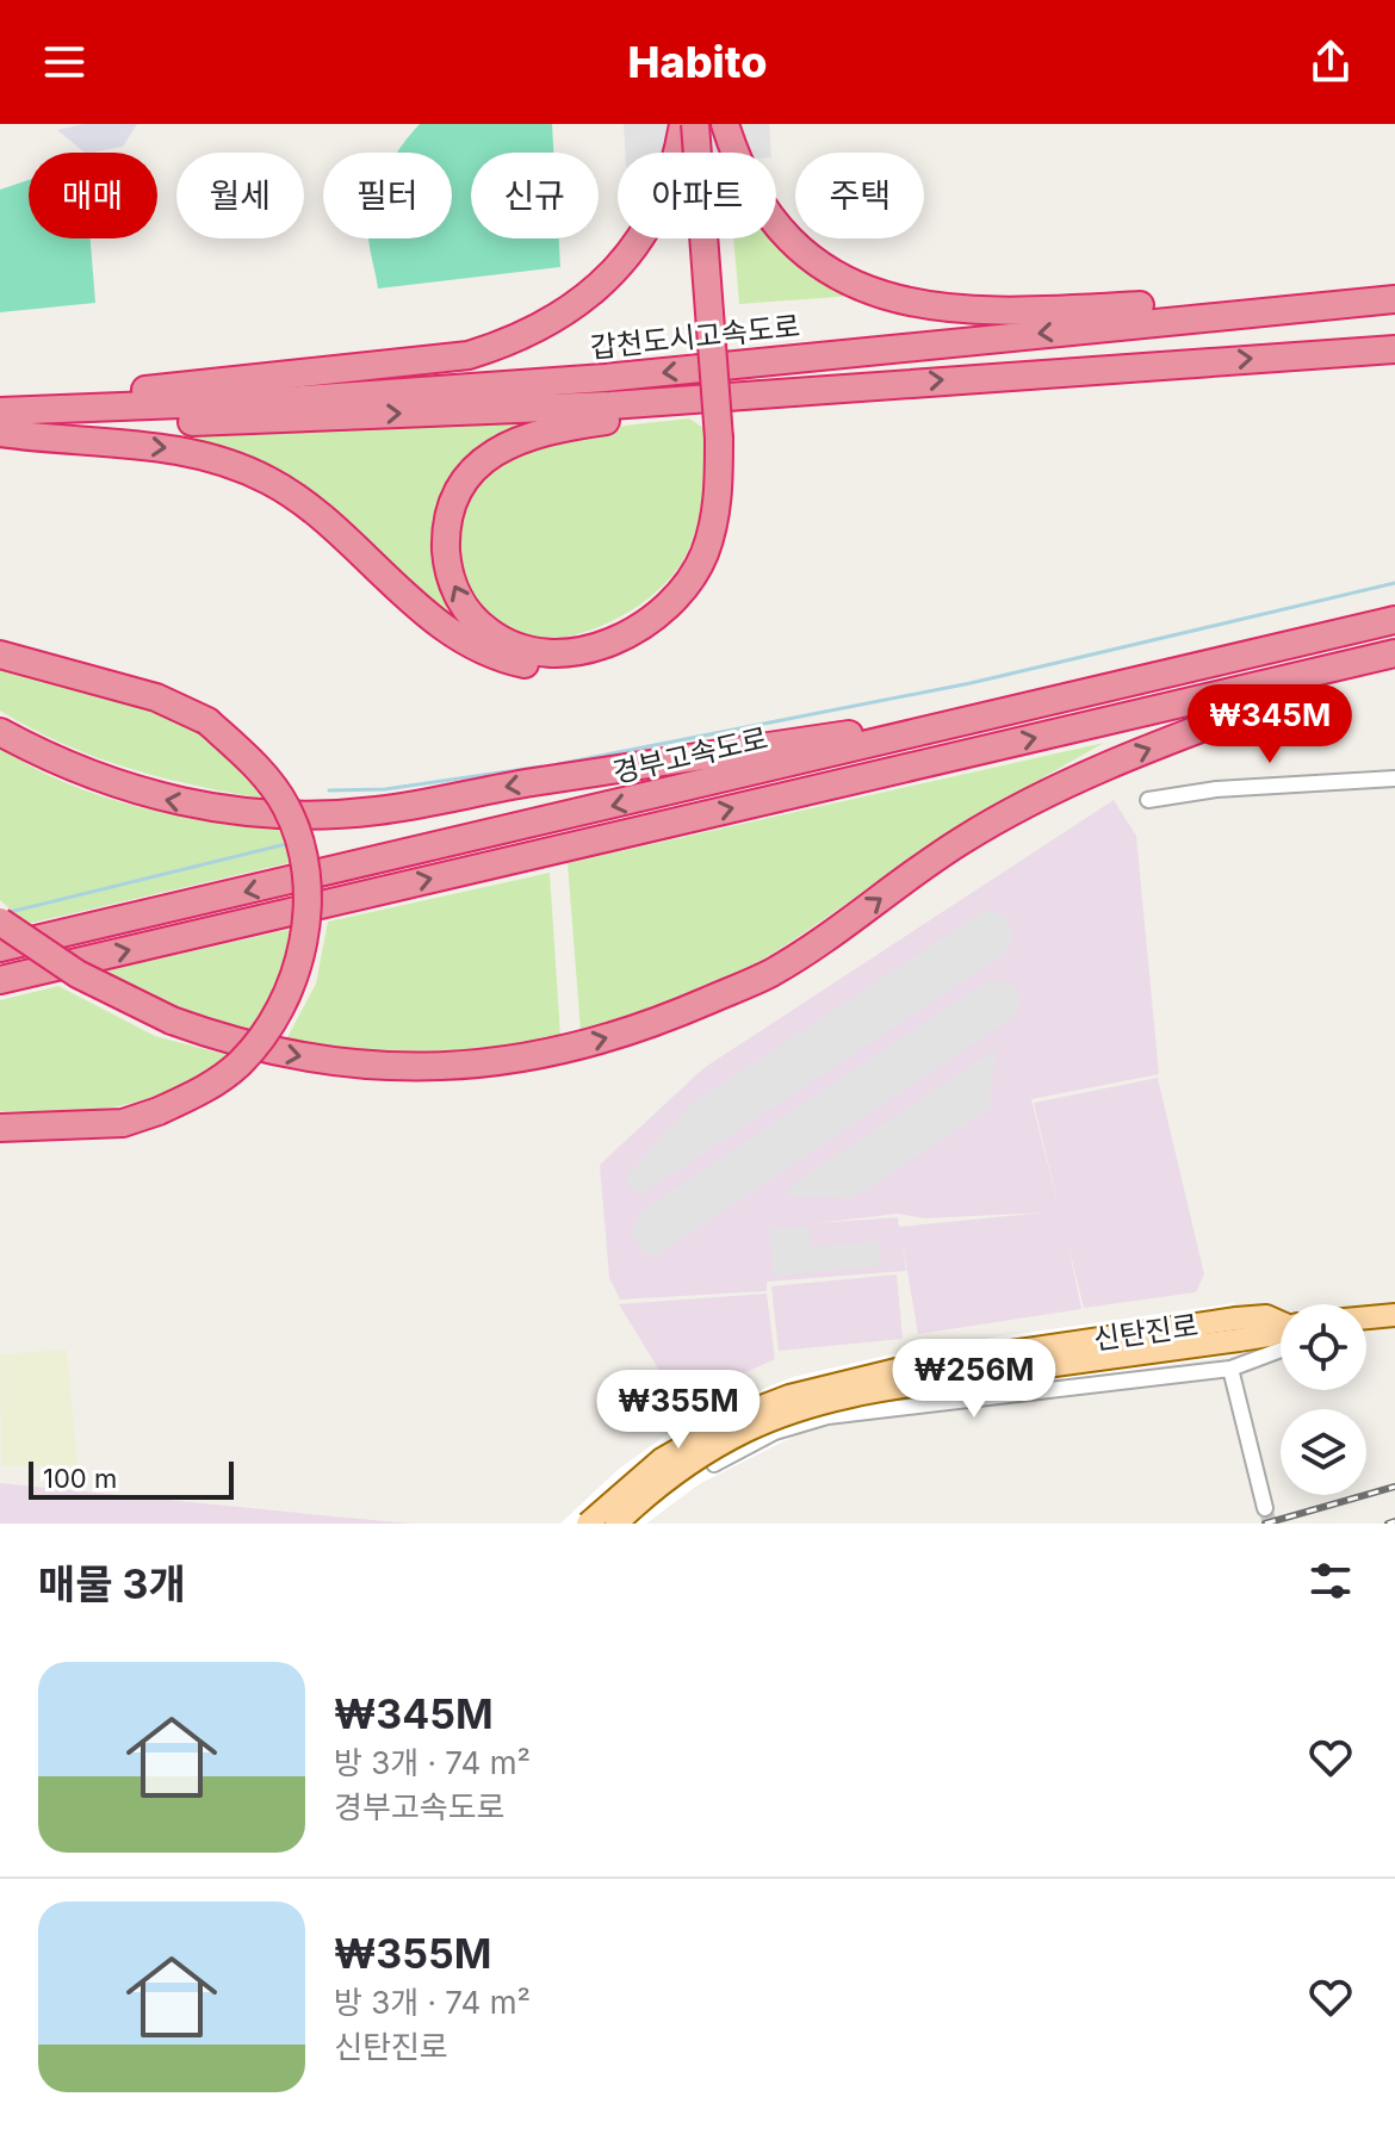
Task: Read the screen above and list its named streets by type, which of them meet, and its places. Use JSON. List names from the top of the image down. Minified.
{"streets":{"highway":["갑천도시고속도로","경부고속도로"],"main road":["신탄진로"]},"scale_bar":"100 m","page":{"header":"Habito","chip":["매매","월세","필터","신규","아파트","주택"],"price":["₩345M","₩256M","₩355M"],"scale":"100 m","heading":"매물 3개","list":[{"name":"₩345M","note":"방 3개 · 74 m² · 경부고속도로"},{"name":"₩355M","note":"방 3개 · 74 m² · 신탄진로"}]}}
